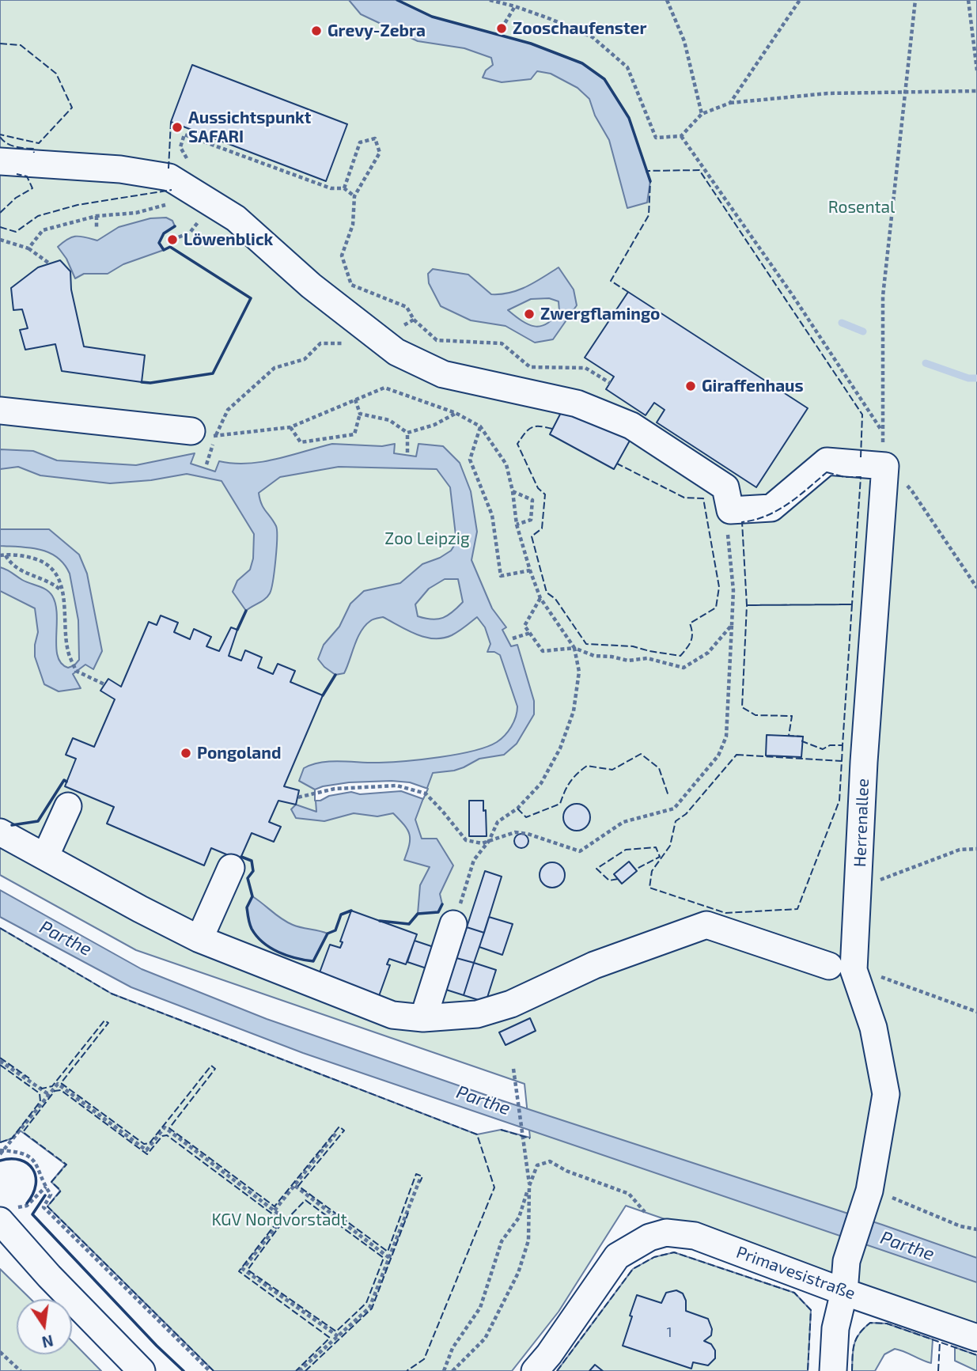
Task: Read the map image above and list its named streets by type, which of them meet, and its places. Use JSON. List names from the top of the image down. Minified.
{"streets":{"street":["Herrenallee","Primavesistraße"]},"crossings":[["Herrenallee","Primavesistraße"]],"water":["Parthe"],"parks":["Rosental","Zoo Leipzig","KGV Nordvorstadt"],"places":["Zooschaufenster","Grevy-Zebra","Aussichtspunkt SAFARI","Löwenblick","Zwergflamingo","Giraffenhaus","Pongoland"],"house_numbers":["1"],"north":"bottom"}
